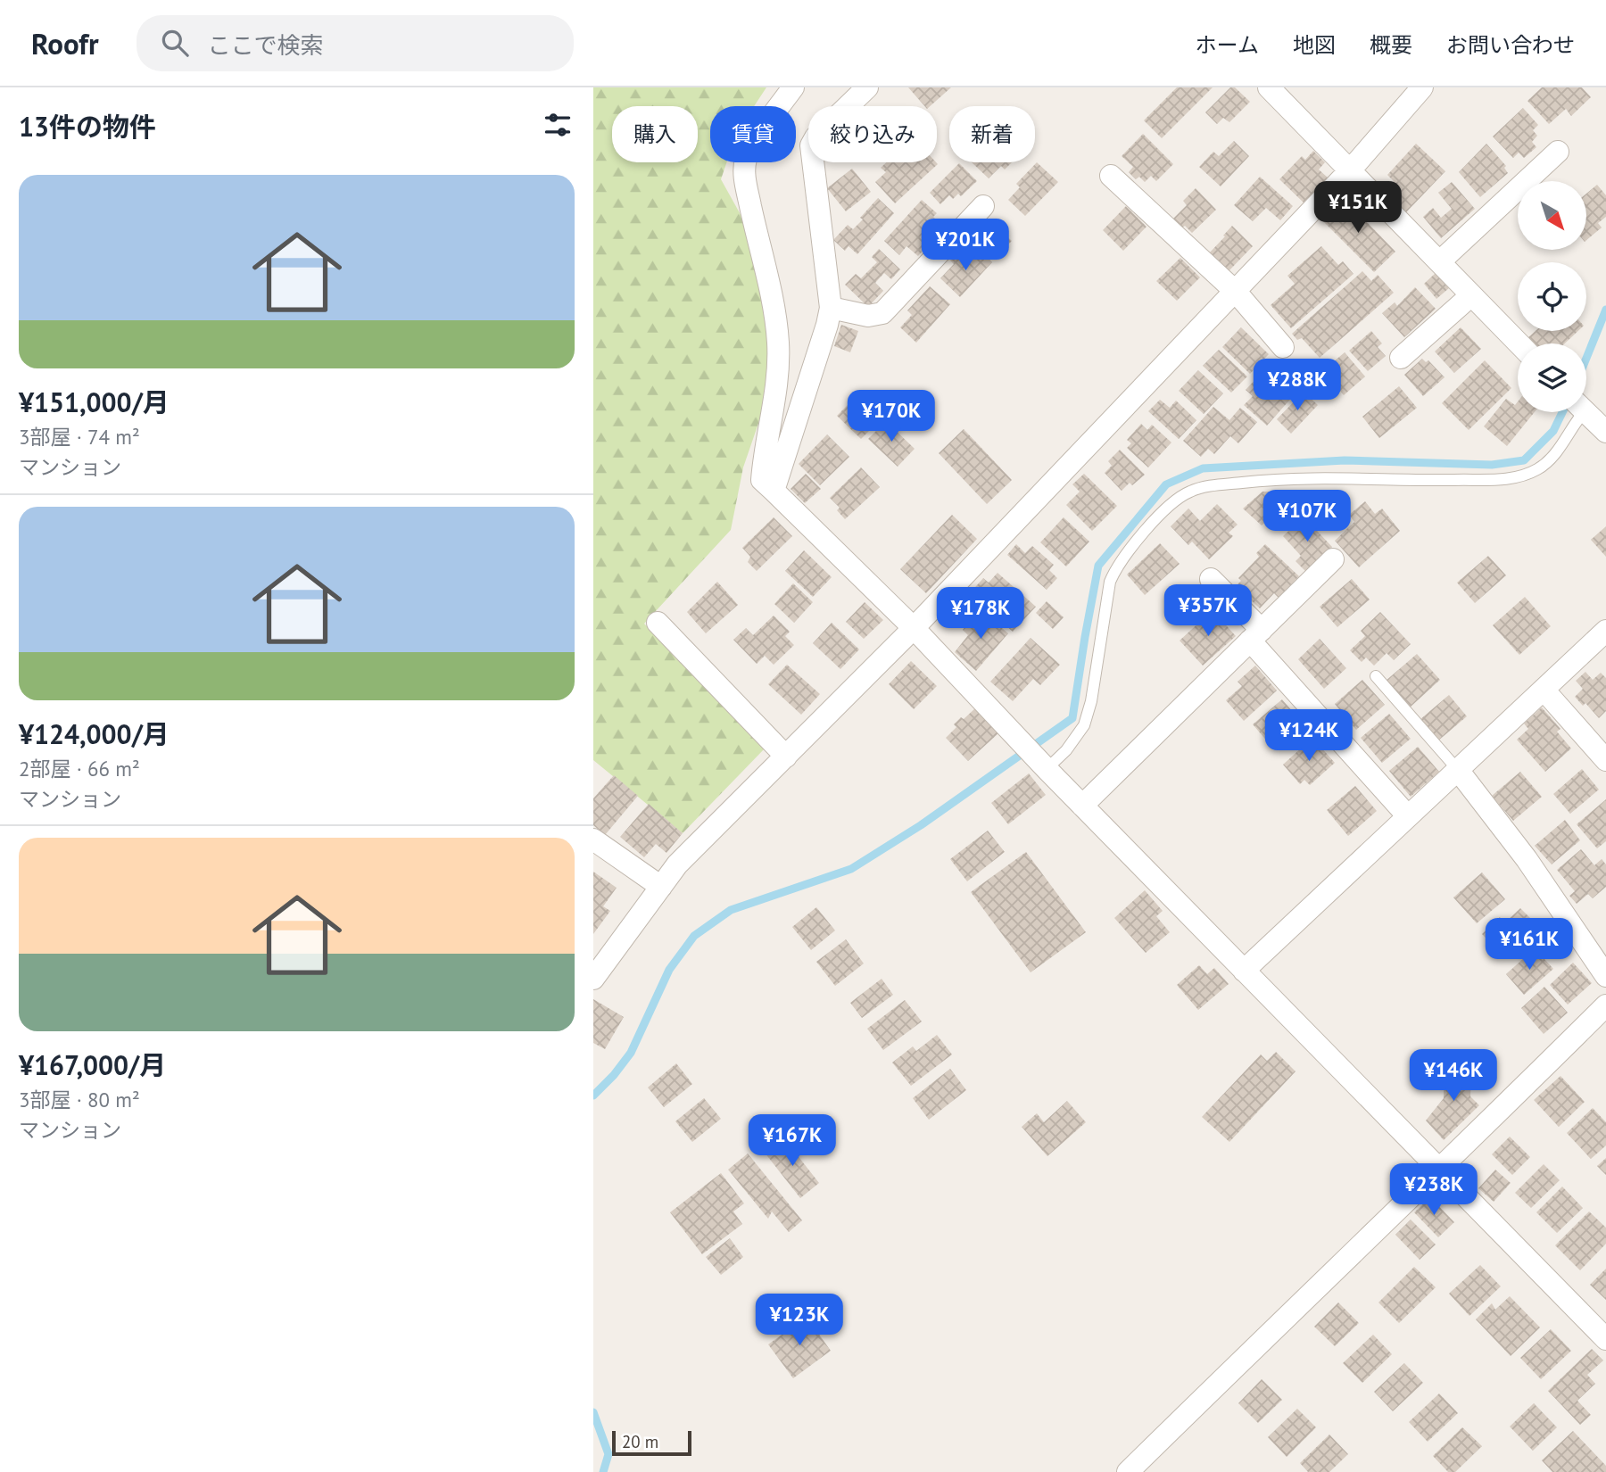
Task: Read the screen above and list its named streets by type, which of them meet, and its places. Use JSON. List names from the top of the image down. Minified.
{"scale_bar":"20 m","north":"bottom right","page":{"header":"Roofr","search":"ここで検索","nav":["ホーム","地図","概要","お問い合わせ"],"heading":"13件の物件","chip":["購入","賃貸","絞り込み","新着"],"list":[{"name":"¥151,000/月","note":"3部屋 · 74 m² · マンション"},{"name":"¥124,000/月","note":"2部屋 · 66 m² · マンション"},{"name":"¥167,000/月","note":"3部屋 · 80 m² · マンション"}],"price":["¥151K","¥201K","¥288K","¥170K","¥107K","¥357K","¥178K","¥124K","¥161K","¥146K","¥167K","¥238K","¥123K"],"scale":"20 m"}}
